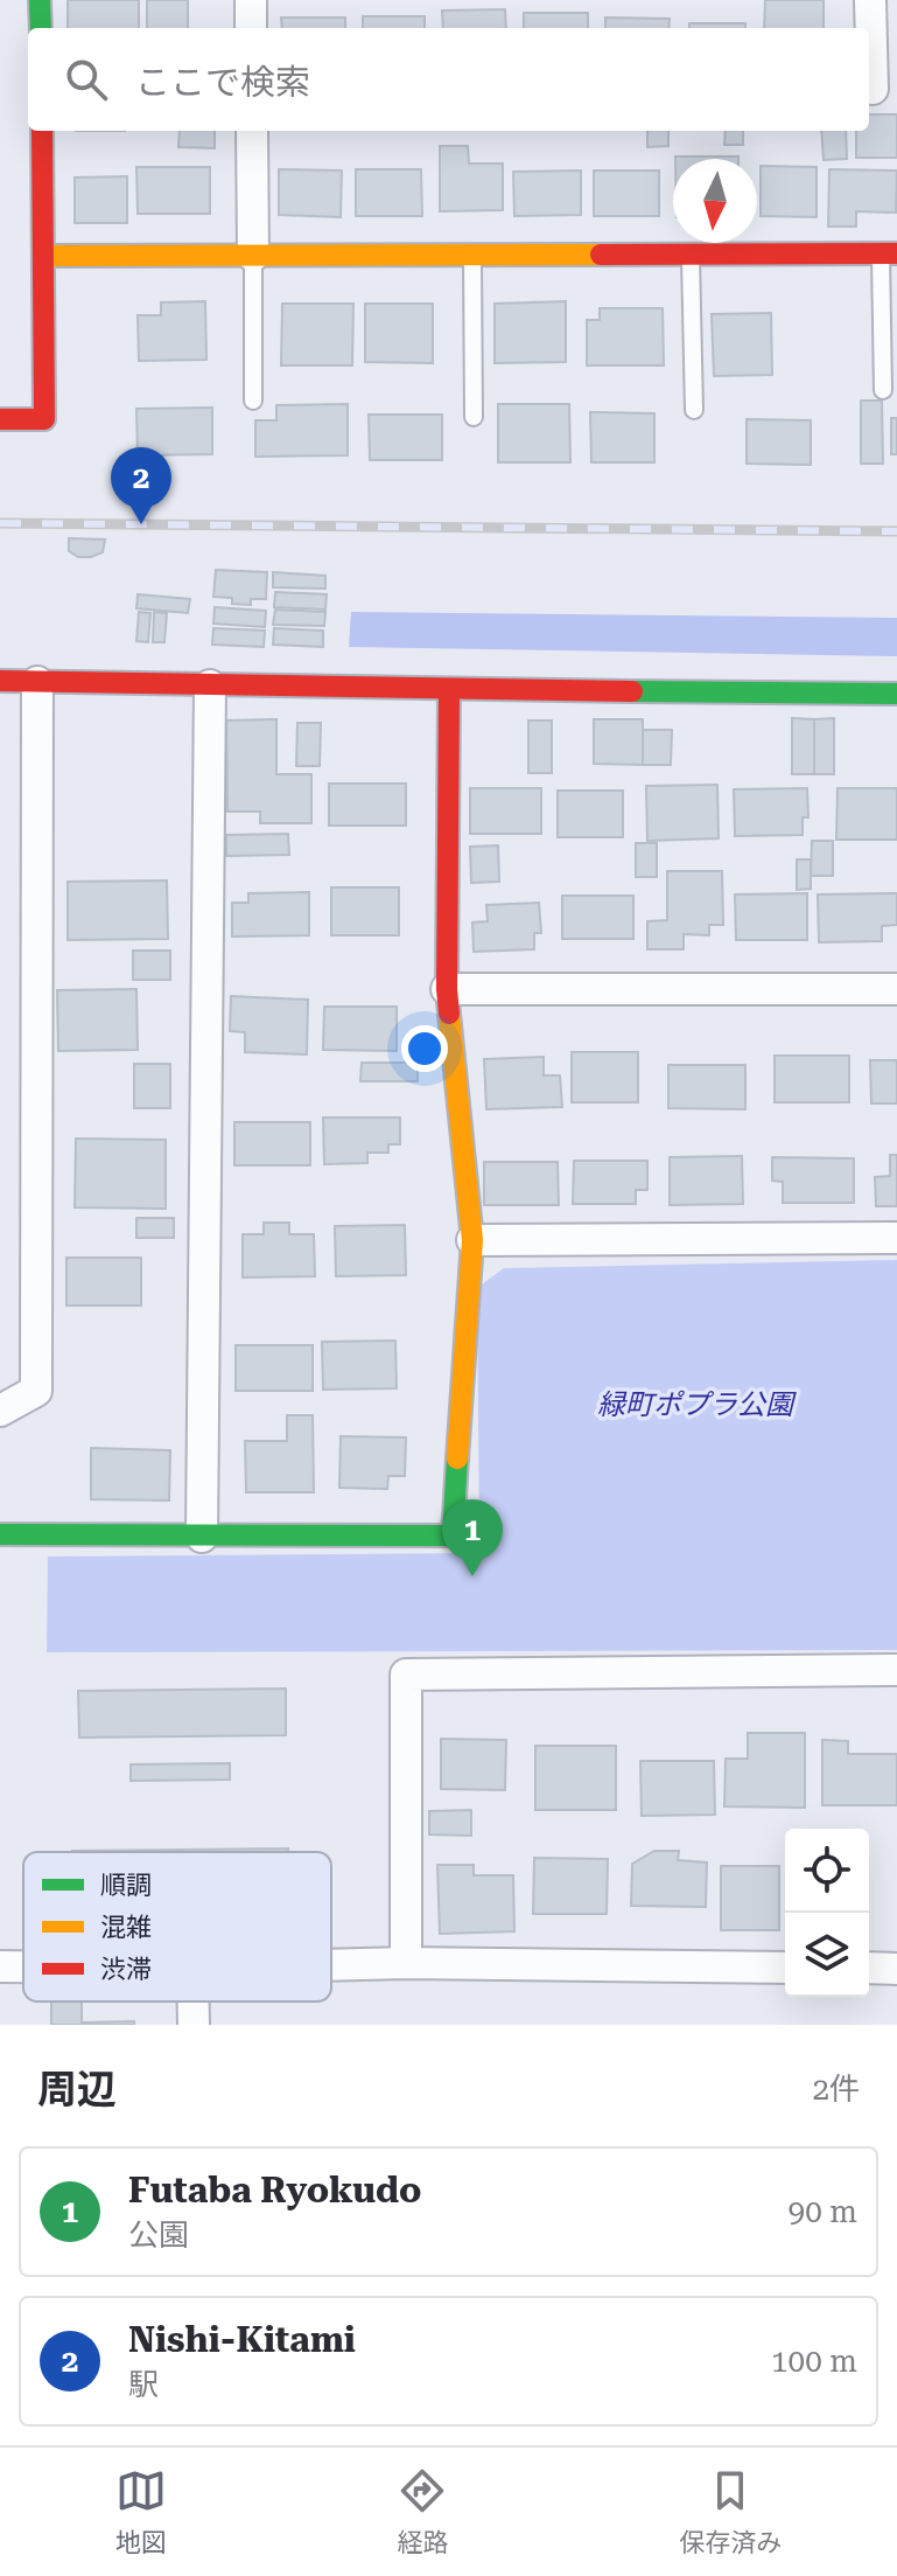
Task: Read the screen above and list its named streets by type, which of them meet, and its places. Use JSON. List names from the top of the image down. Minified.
{"parks":["緑町ポプラ公園"],"legend":["順調","混雑","渋滞"],"north":"bottom","page":{"search":"ここで検索","pins":["2","1"],"heading":["周辺","2件"],"list":[{"mark":"1","name":"Futaba Ryokudo","note":"公園","value":"90 m"},{"mark":"2","name":"Nishi-Kitami","note":"駅","value":"100 m"}],"nav":["地図","経路","保存済み"]}}
